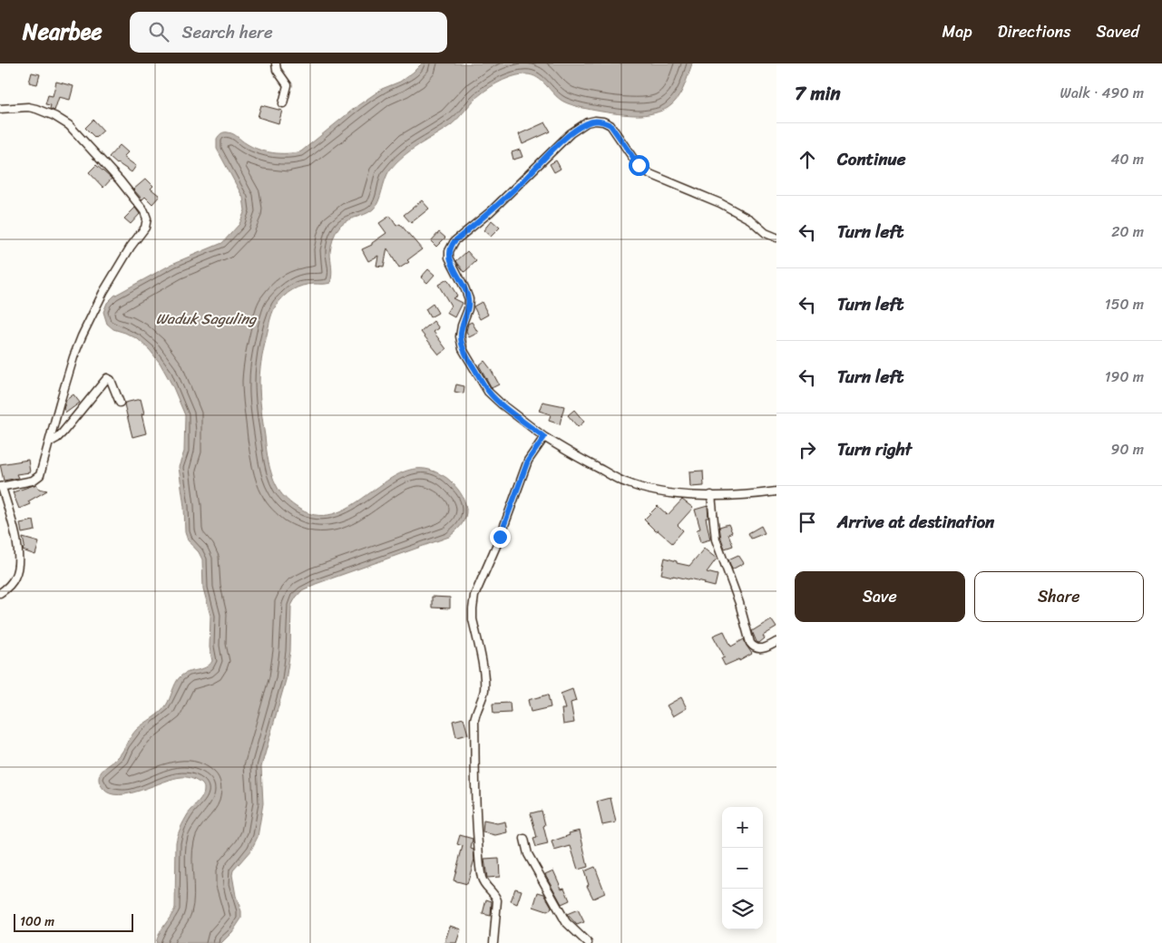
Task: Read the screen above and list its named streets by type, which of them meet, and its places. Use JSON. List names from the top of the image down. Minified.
{"water":["Waduk Saguling"],"scale_bar":"100 m","page":{"header":"Nearbee","search":"Search here","nav":["Map","Directions","Saved"],"heading":["7 min","Walk · 490 m"],"list":[["Continue","40 m"],["Turn left","20 m"],["Turn left","150 m"],["Turn left","190 m"],["Turn right","90 m"],"Arrive at destination"],"buttons":["Save","Share"],"map_buttons":["+","−"],"scale":"100 m"}}
